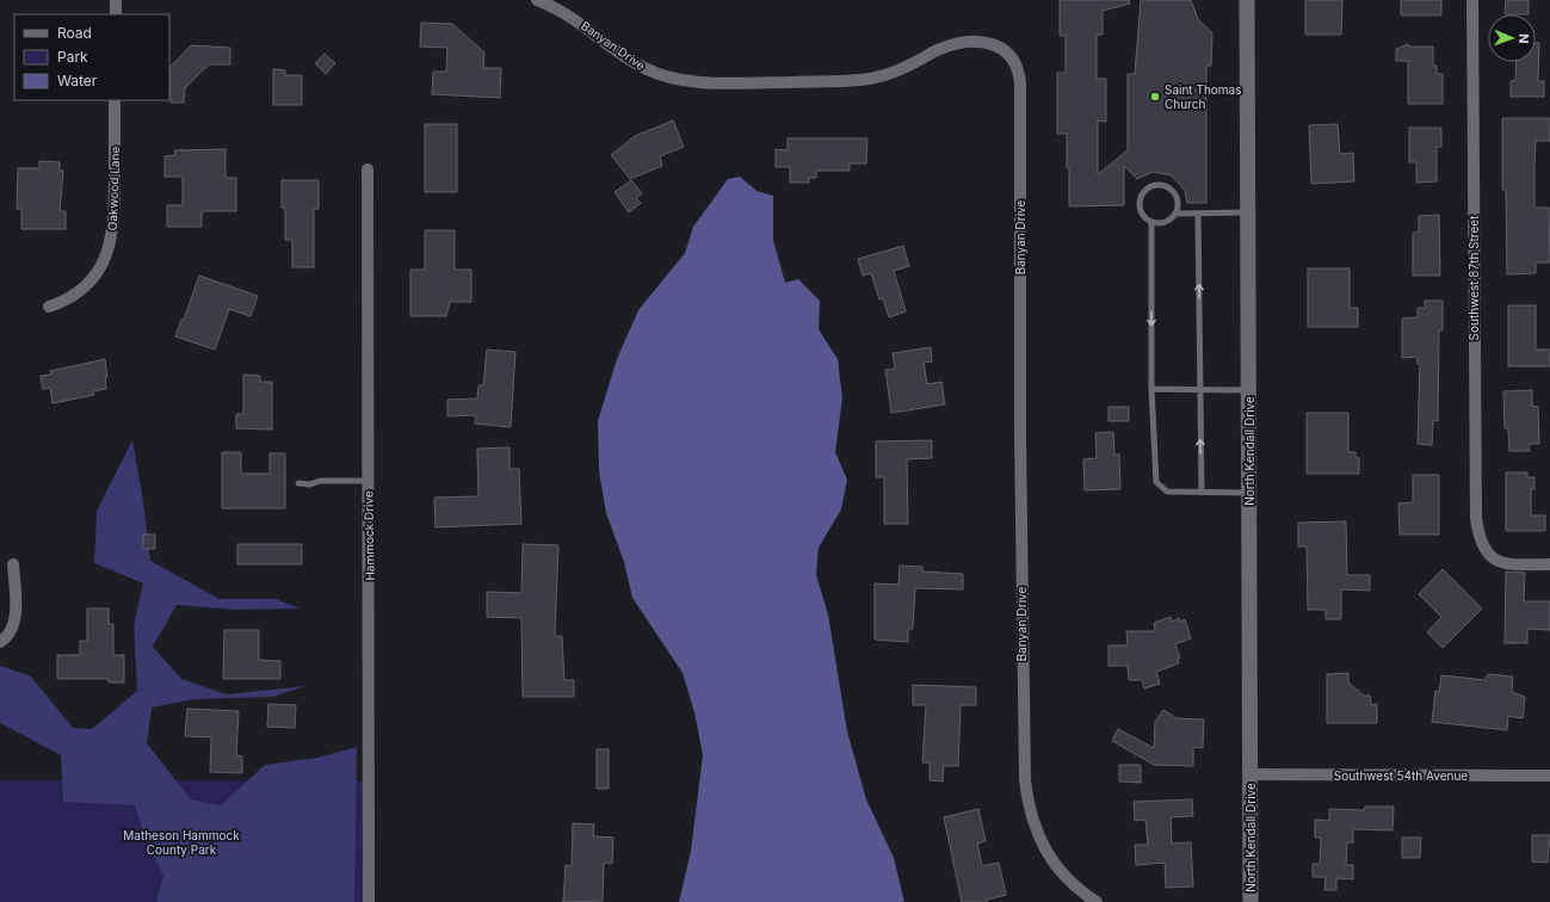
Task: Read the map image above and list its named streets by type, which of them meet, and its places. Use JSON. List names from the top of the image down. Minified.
{"streets":{"street":["Banyan Drive","Oakwood Lane","Southwest 87th Street","North Kendall Drive","Hammock Drive","Southwest 54th Avenue"]},"crossings":[["North Kendall Drive","Southwest 54th Avenue"]],"parks":["Matheson Hammock County Park"],"places":["Saint Thomas Church"],"legend":["Road","Park","Water"],"north":"right"}
